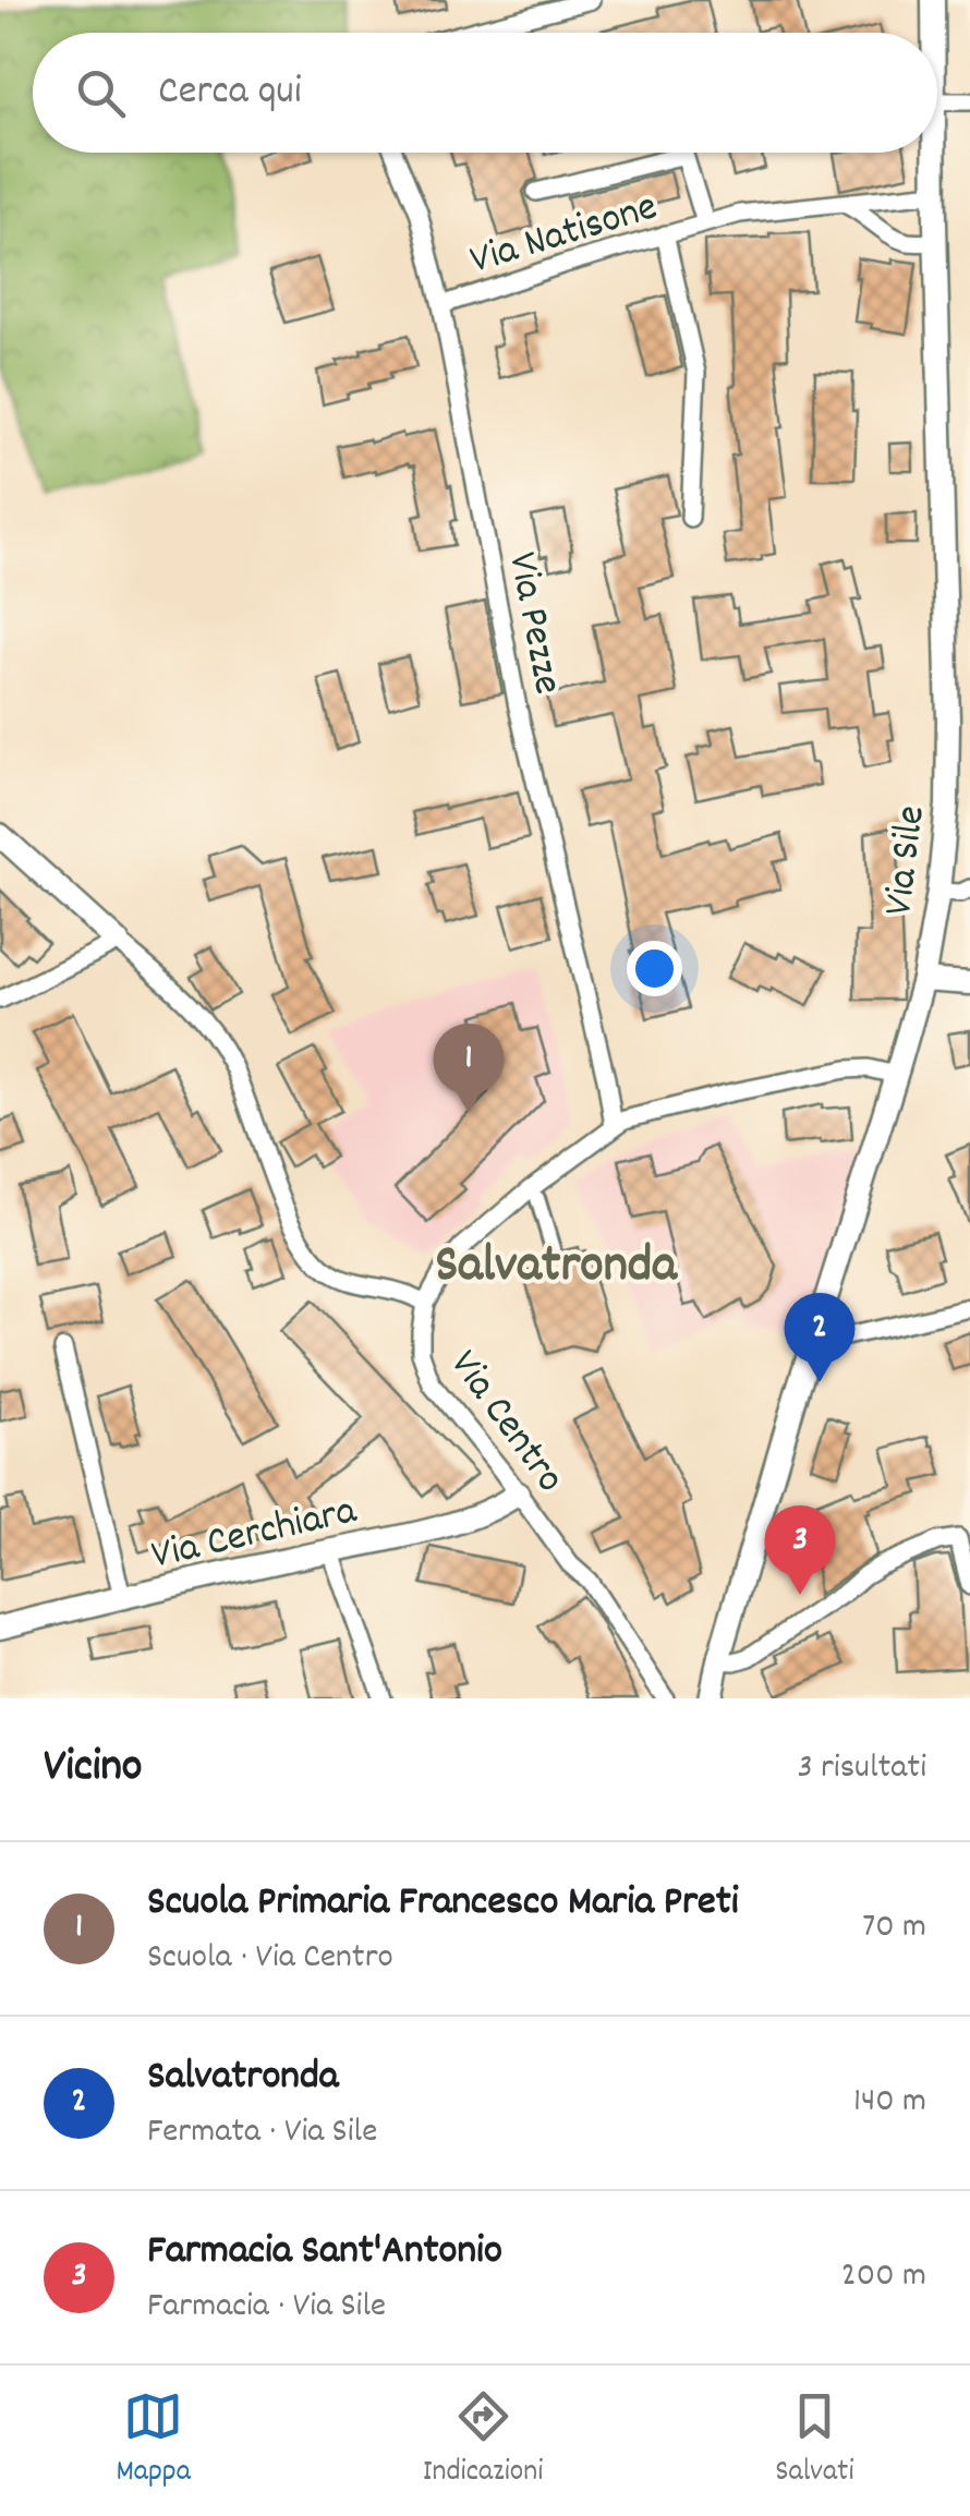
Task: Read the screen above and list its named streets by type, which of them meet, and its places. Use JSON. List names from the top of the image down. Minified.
{"streets":{"street":["Via Natisone","Via Pezze","Via Sile","Via Centro","Via Cerchiara"]},"crossings":[["Via Natisone","Via Pezze"],["Via Natisone","Via Sile"],["Via Pezze","Via Centro"],["Via Sile","Via Centro"],["Via Centro","Via Cerchiara"]],"districts":["Salvatronda"],"page":{"search":"Cerca qui","pins":["1","2","3"],"heading":["Vicino","3 risultati"],"list":[{"mark":"1","name":"Scuola Primaria Francesco Maria Preti","note":"Scuola · Via Centro","value":"70 m"},{"mark":"2","name":"Salvatronda","note":"Fermata · Via Sile","value":"140 m"},{"mark":"3","name":"Farmacia Sant'Antonio","note":"Farmacia · Via Sile","value":"200 m"}],"nav":["Mappa","Indicazioni","Salvati"]}}
